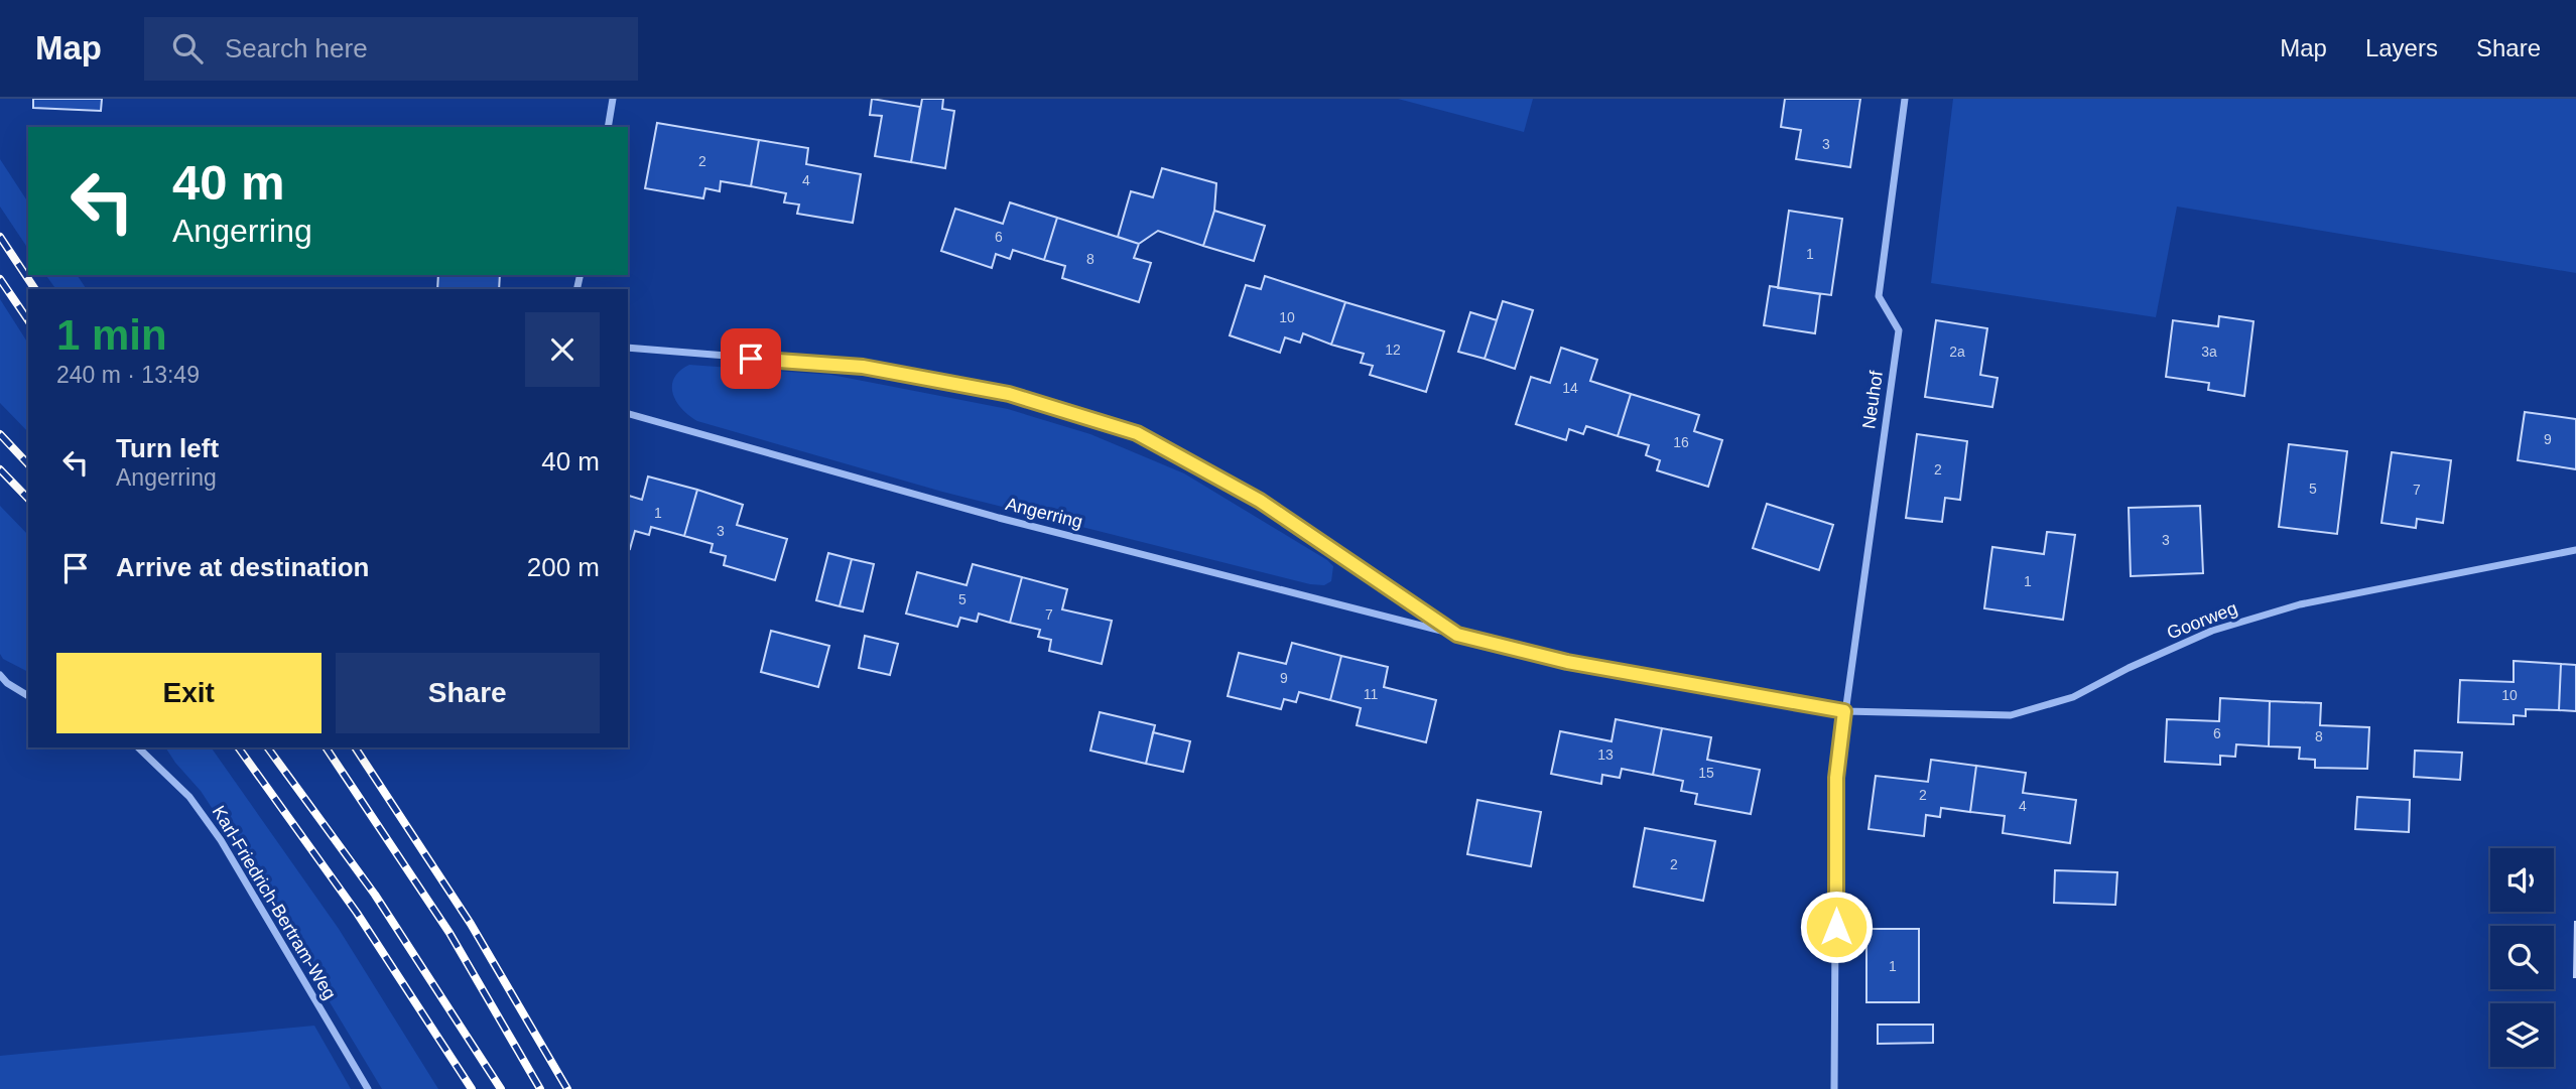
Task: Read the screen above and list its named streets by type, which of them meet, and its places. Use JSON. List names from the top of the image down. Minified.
{"streets":{"street":["Neuhof","Angerring","Goorweg","Karl-Friedrich-Bertram-Weg"]},"crossings":[["Neuhof","Angerring"],["Neuhof","Goorweg"],["Angerring","Goorweg"]],"house_numbers":["3","2","4","6","1","8","10","12","2a","3a","14","9","16","2","5","7","1","3","3","1","5","7","9","11","10","6","8","13","15","2","4","2","1"],"page":{"header":"Map","search":"Search here","nav":["Map","Layers","Share"],"turn":["40 m","Angerring"],"heading":["1 min","240 m · 13:49"],"list":[{"name":"Turn left","note":"Angerring","value":"40 m"},{"name":"Arrive at destination","value":"200 m"}],"buttons":["Exit","Share"]}}
